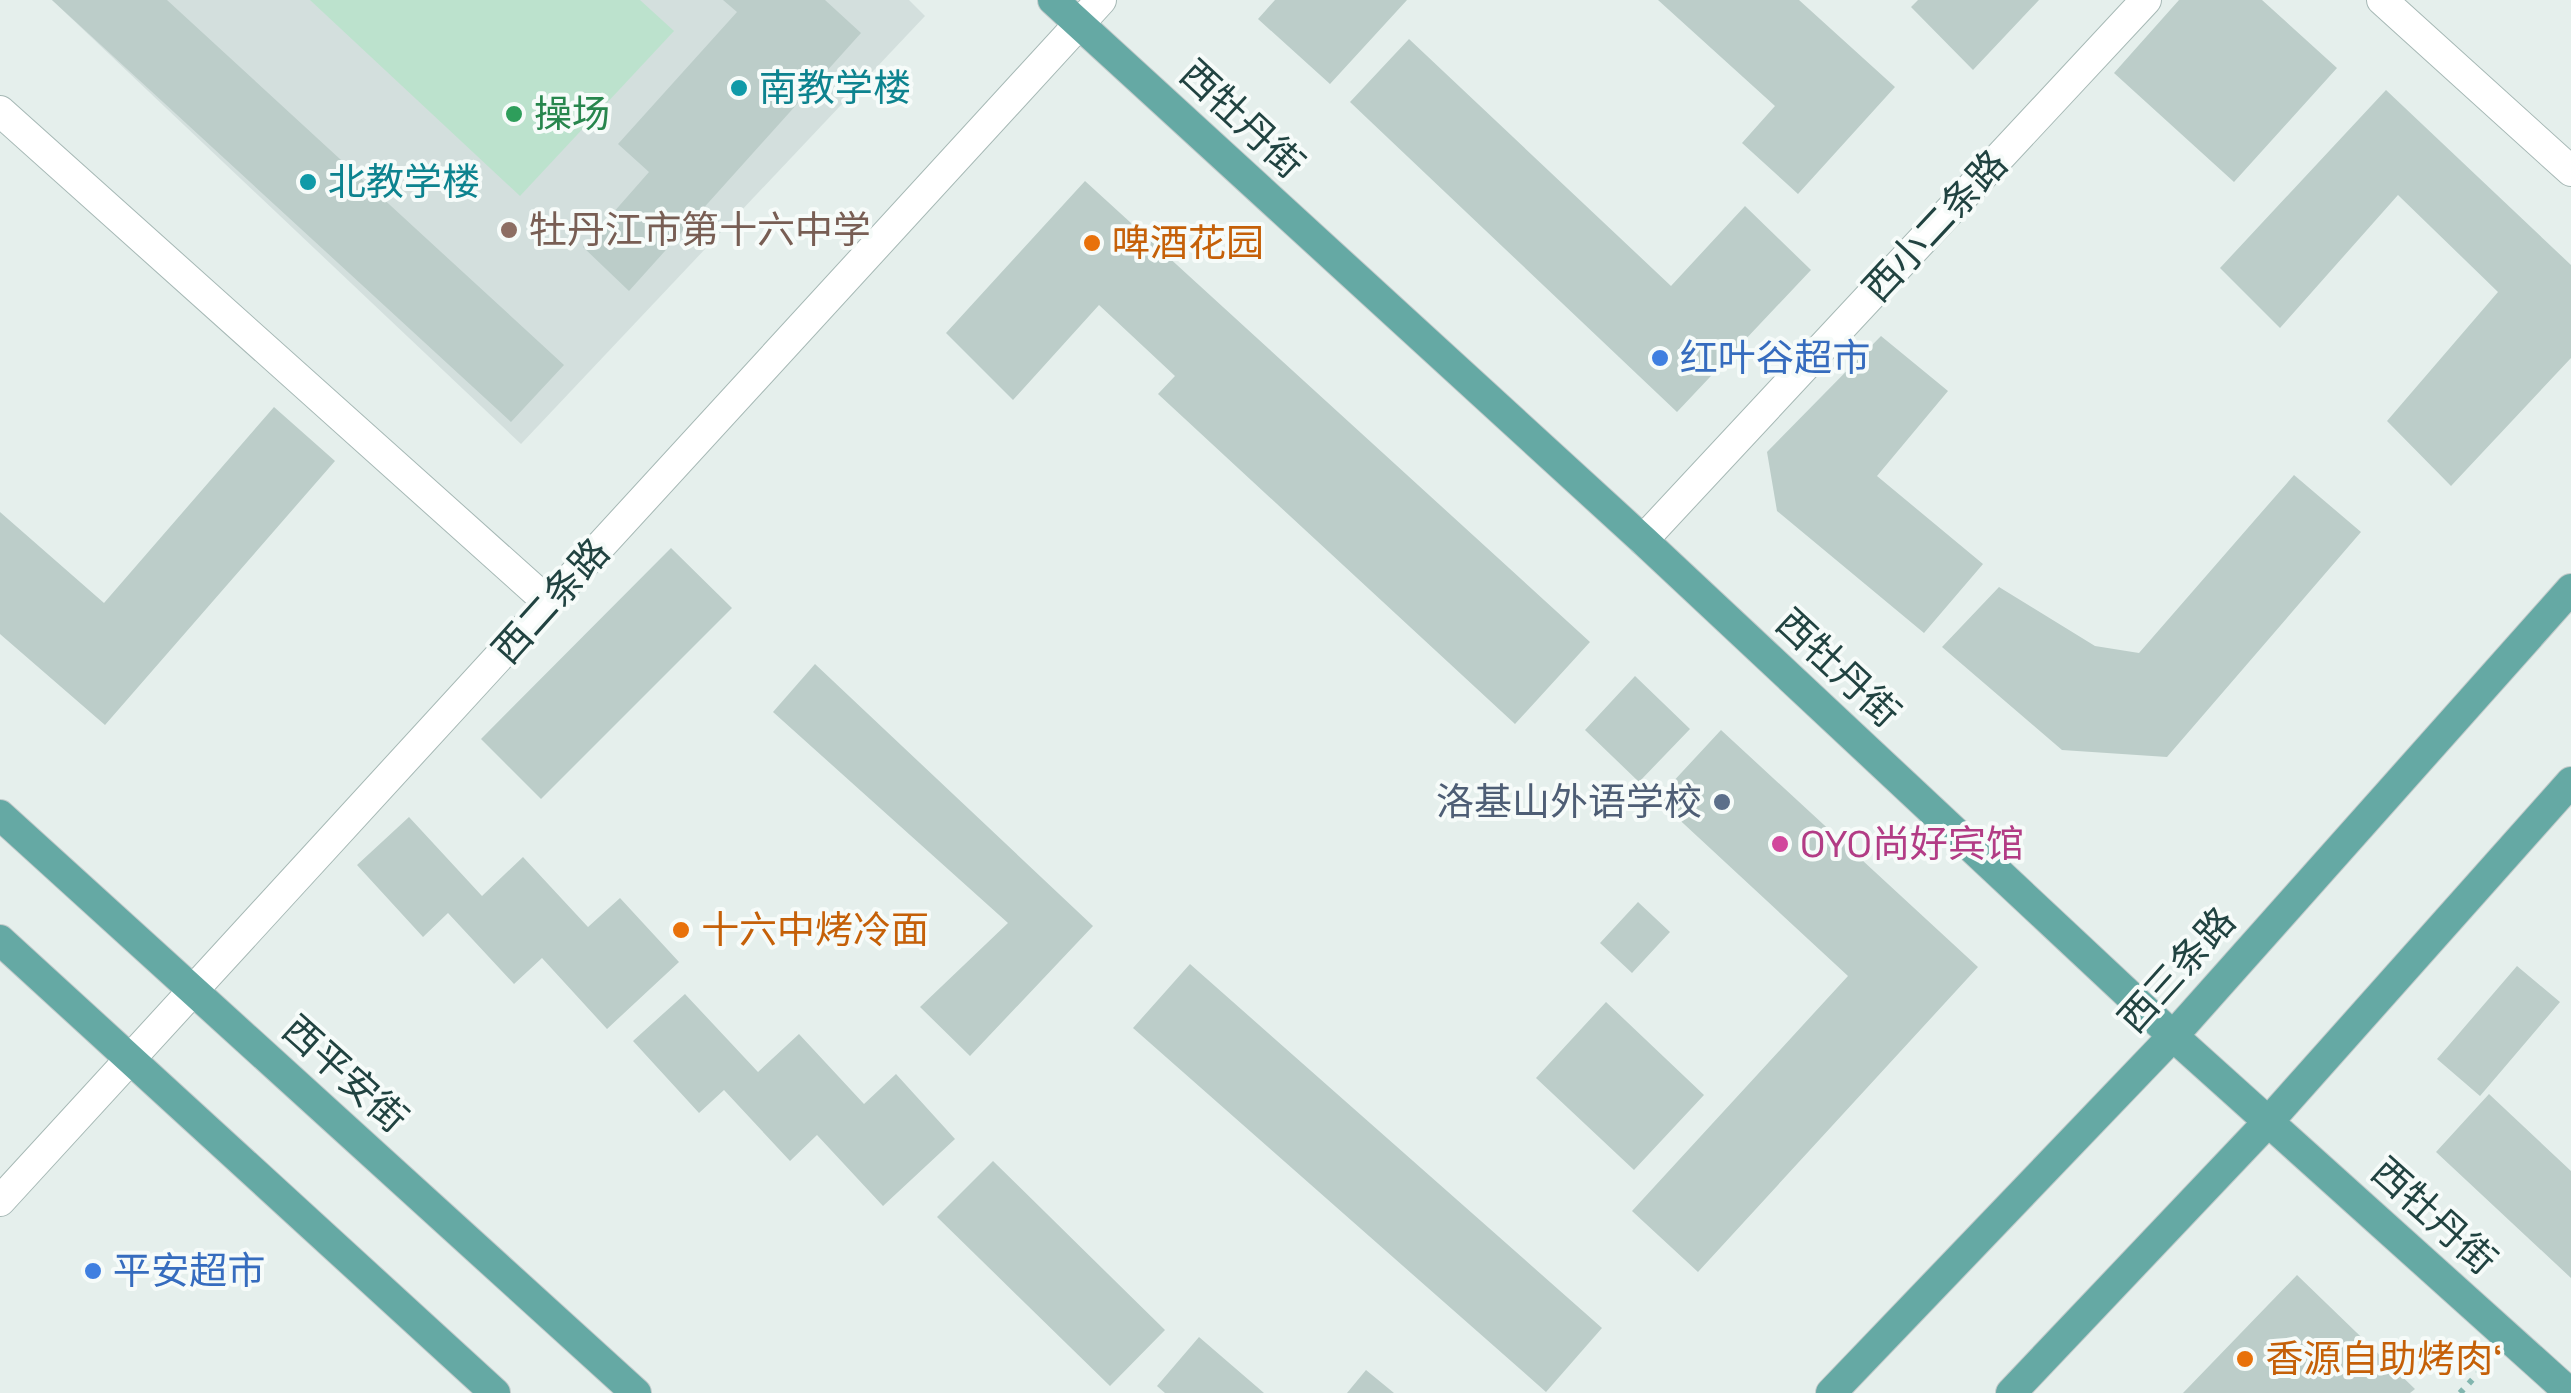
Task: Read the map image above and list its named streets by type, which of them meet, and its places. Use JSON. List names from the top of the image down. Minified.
{"streets":{"main road":["西牡丹街","西三条路","西平安街"],"street":["西小二条路","西二条路"]},"crossings":[["西牡丹街","西小二条路"],["西牡丹街","西二条路"],["西牡丹街","西三条路"],["西二条路","西平安街"]],"places":["南教学楼","操场","北教学楼","牡丹江市第十六中学","啤酒花园","红叶谷超市","洛基山外语学校","OYO尚好宾馆","十六中烤冷面","平安超市","香源自助烤肉‘"]}
